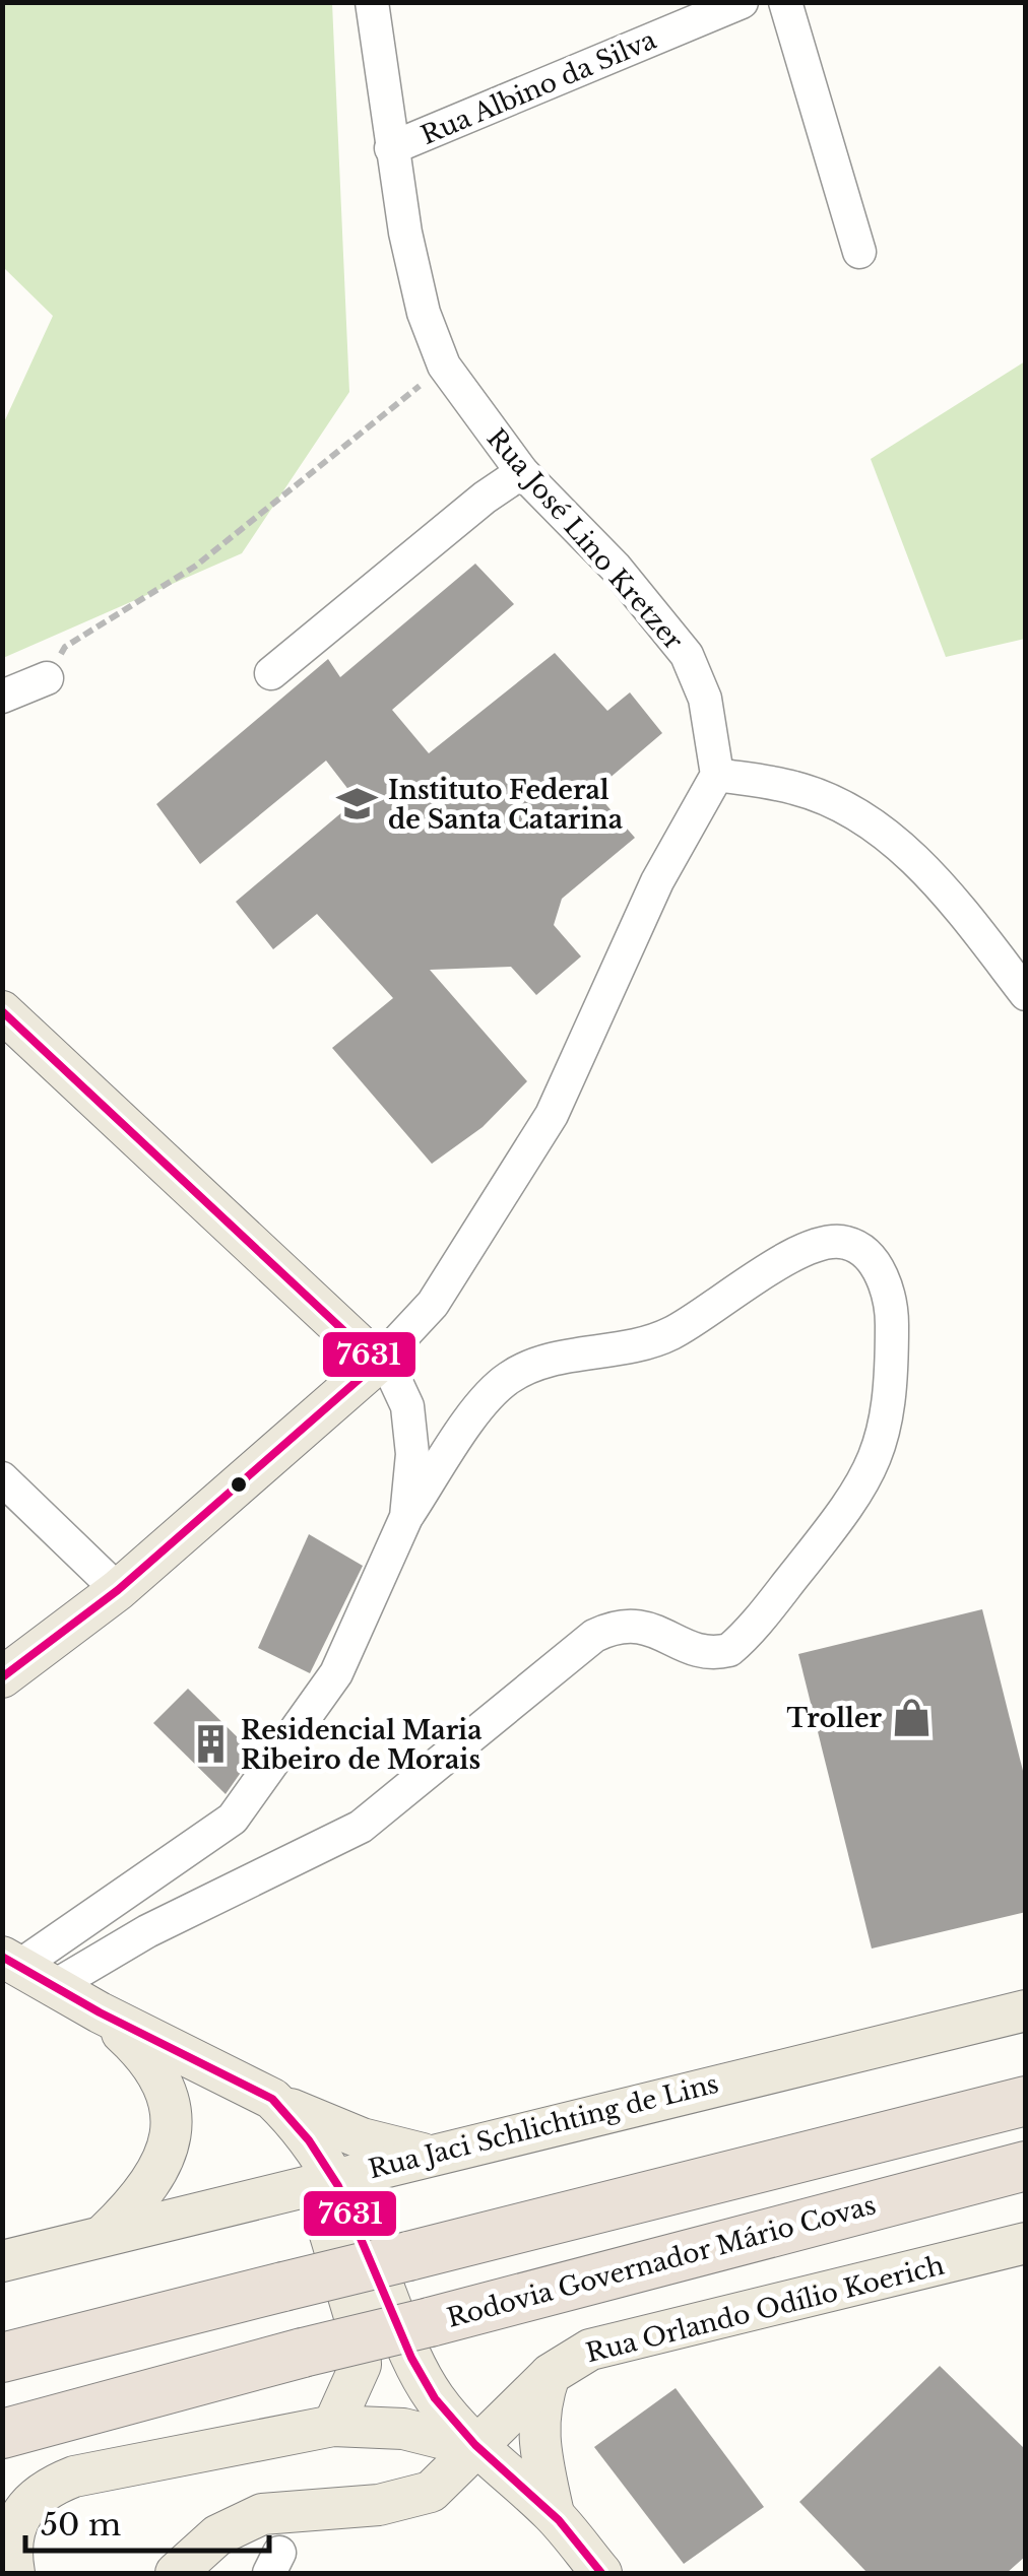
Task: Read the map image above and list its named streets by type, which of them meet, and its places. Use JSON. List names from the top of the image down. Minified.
{"streets":{"highway":["Rodovia Governador Mário Covas"],"main road":["Rua Jaci Schlichting de Lins","Rua Orlando Odílio Koerich"],"street":["Rua Albino da Silva","Rua José Lino Kretzer"]},"crossings":[["Rua Albino da Silva","Rua José Lino Kretzer"]],"places":{"school or university":["Instituto Federal de Santa Catarina"],"shop":["Troller"],"building":["Residencial Maria Ribeiro de Morais"]},"lines":["transit line 7631"],"scale_bar":"50 m"}
